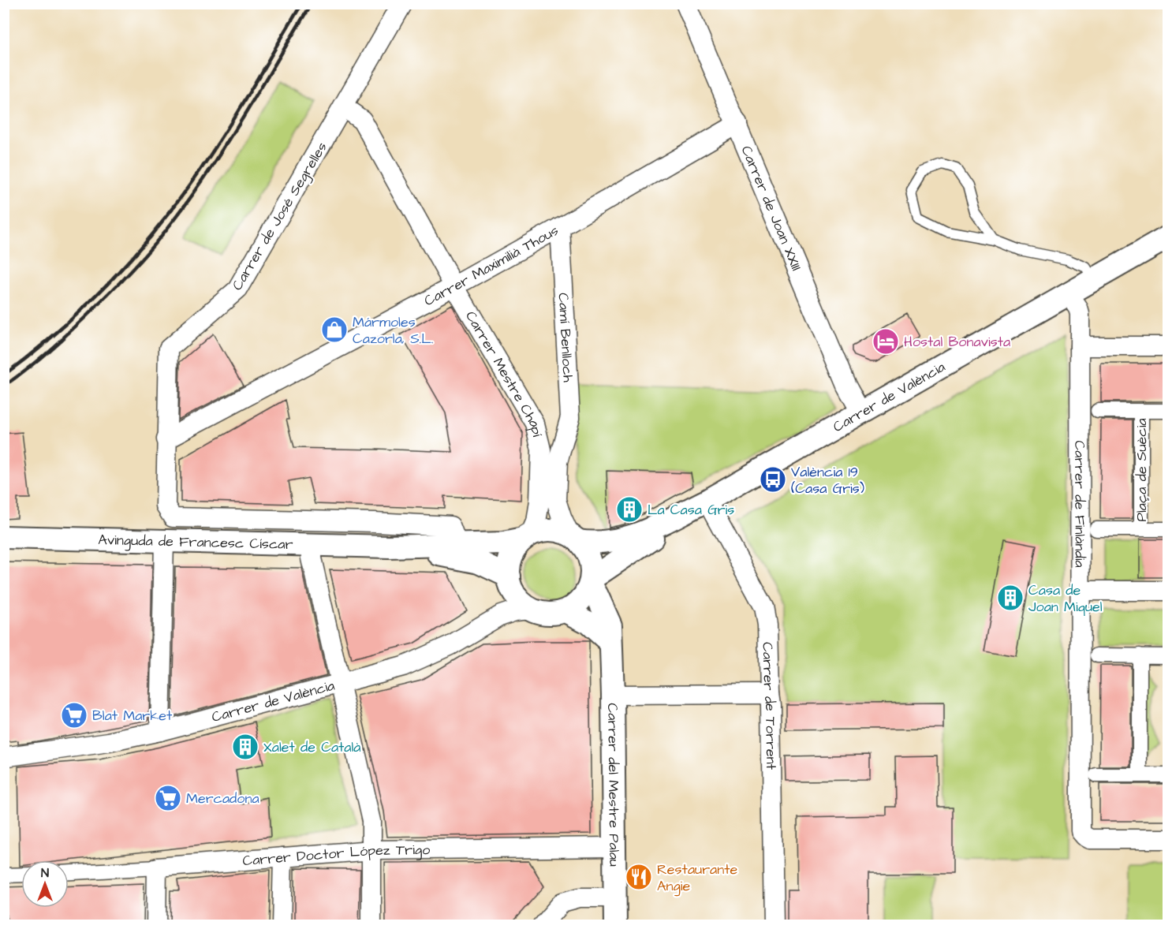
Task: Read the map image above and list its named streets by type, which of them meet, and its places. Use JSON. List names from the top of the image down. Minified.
{"streets":{"street":["Carrer de Joan XXIII","Carrer de José Segrelles","Carrer Maximilià Thous","Camí Benlloch","Carrer Mestre Chapí","Carrer de València","Plaça de Suècia","Carrer de Finlàndia","Avinguda de Francesc Císcar","Carrer de Torrent","Carrer del Mestre Palau","Carrer Doctor López Trigo"]},"crossings":[["Carrer de Joan XXIII","Carrer Maximilià Thous"],["Carrer de Joan XXIII","Carrer de València"],["Carrer de José Segrelles","Carrer Maximilià Thous"],["Carrer de José Segrelles","Carrer Mestre Chapí"],["Carrer de José Segrelles","Avinguda de Francesc Císcar"],["Carrer Maximilià Thous","Camí Benlloch"],["Carrer Maximilià Thous","Carrer Mestre Chapí"],["Camí Benlloch","Carrer Mestre Chapí"],["Camí Benlloch","Carrer de València"],["Camí Benlloch","Avinguda de Francesc Císcar"],["Camí Benlloch","Carrer del Mestre Palau"],["Carrer Mestre Chapí","Carrer de València"],["Carrer Mestre Chapí","Avinguda de Francesc Císcar"],["Carrer Mestre Chapí","Carrer del Mestre Palau"],["Carrer de València","Carrer de Finlàndia"],["Carrer de València","Avinguda de Francesc Císcar"],["Carrer de València","Carrer de Torrent"],["Carrer de València","Carrer del Mestre Palau"],["Avinguda de Francesc Císcar","Carrer del Mestre Palau"],["Carrer del Mestre Palau","Carrer Doctor López Trigo"]],"places":{"shop":["Mármoles Cazorla, S.L."],"hotel":["Hostal Bonavista"],"bus stop":["València 19 (Casa Gris)"],"building":["La Casa Gris","Casa de Joan Miquel","Xalet de Català"],"supermarket":["Blat Market","Mercadona"],"restaurant":["Restaurante Angie"]},"north":"top"}
